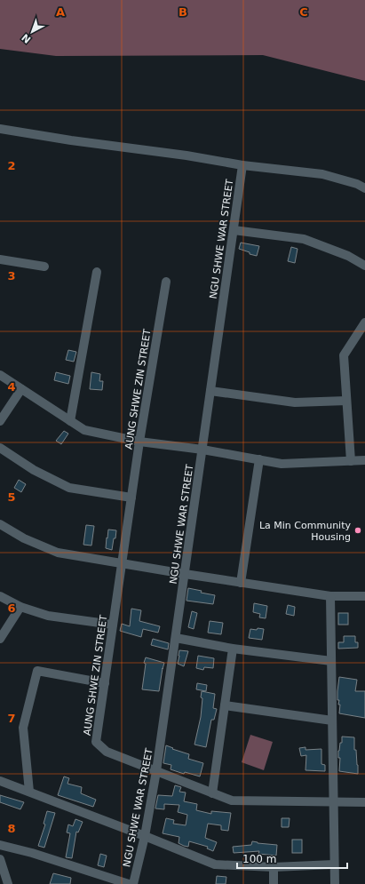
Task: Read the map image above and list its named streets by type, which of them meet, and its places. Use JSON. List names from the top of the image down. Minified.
{"streets":{"street":["NGU SHWE WAR STREET","AUNG SHWE ZIN STREET"]},"crossings":[["NGU SHWE WAR STREET","AUNG SHWE ZIN STREET"]],"places":["La Min Community Housing"],"scale_bar":"100 m","north":"bottom left","grid":{"columns":["A","B","C"],"rows":["2","3","4","5","6","7","8"]}}
